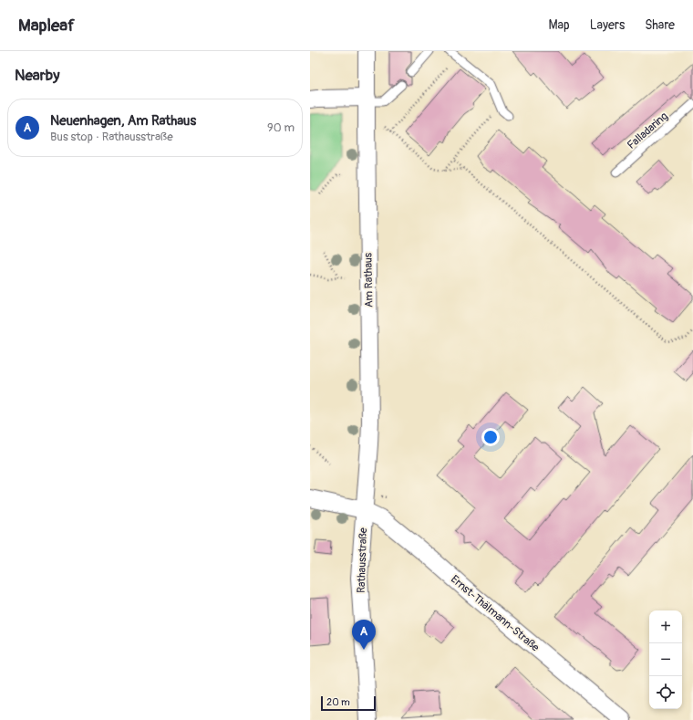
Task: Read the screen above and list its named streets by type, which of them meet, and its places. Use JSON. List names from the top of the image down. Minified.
{"streets":{"street":["Am Rathaus","Rathausstraße","Ernst-Thälmann-Straße"],"lane":["Falladaring"]},"crossings":[["Am Rathaus","Rathausstraße"],["Am Rathaus","Ernst-Thälmann-Straße"],["Rathausstraße","Ernst-Thälmann-Straße"]],"scale_bar":"20 m","page":{"header":"Mapleaf","nav":["Map","Layers","Share"],"heading":"Nearby","list":[{"mark":"A","name":"Neuenhagen, Am Rathaus","note":"Bus stop · Rathausstraße","value":"90 m"}],"map_buttons":["+","−"],"pins":"A","scale":"20 m"}}
